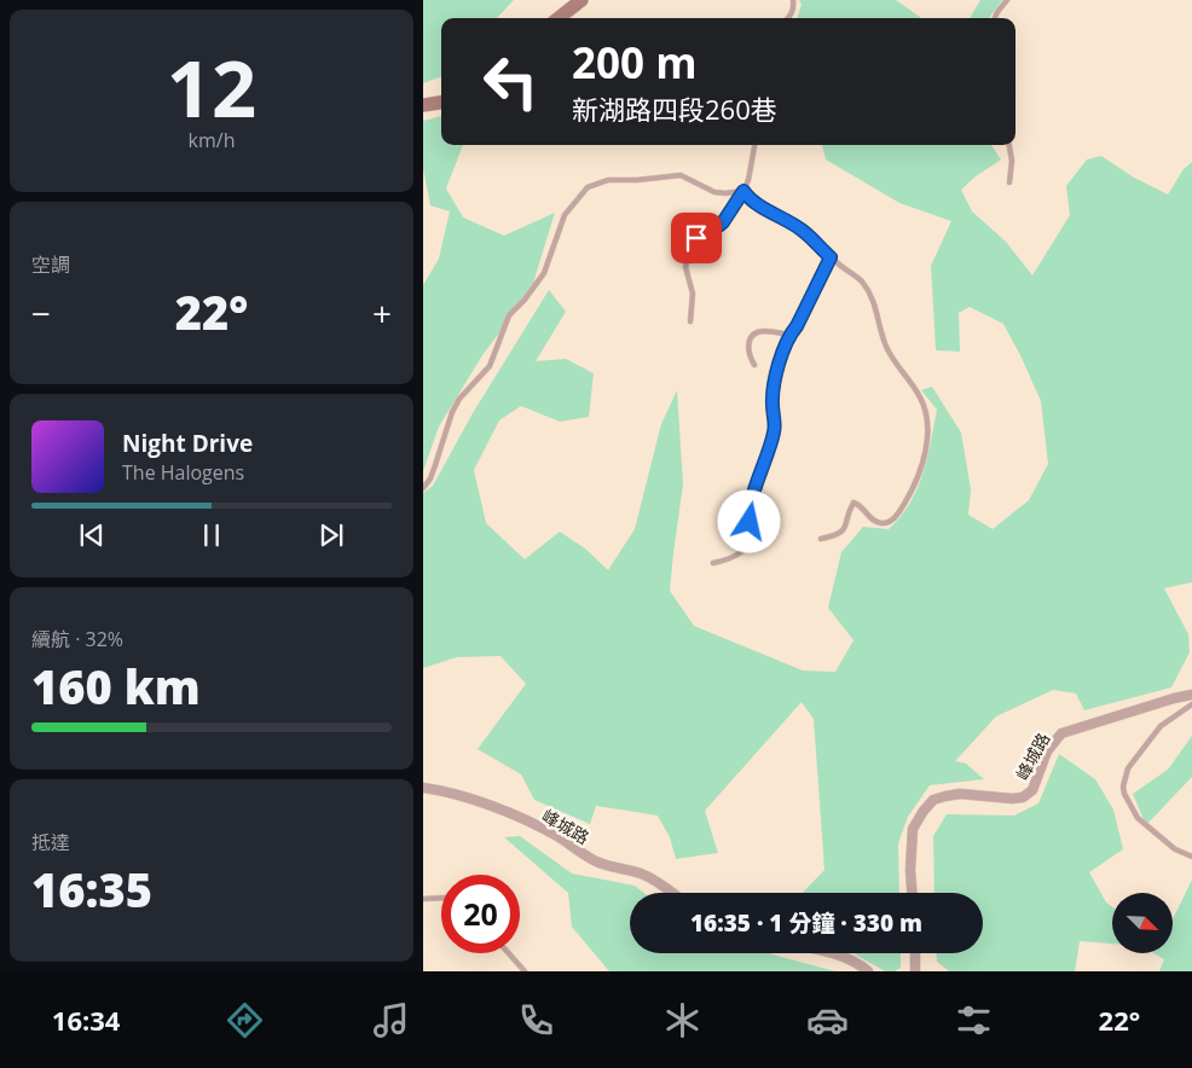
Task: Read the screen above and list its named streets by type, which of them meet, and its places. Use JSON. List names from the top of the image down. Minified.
{"streets":{"street":["峰城路"]},"north":"bottom right","page":{"tile":[["12","km/h"],"空調",["續航 · 32%","160 km"],["抵達","16:35"]],"turn":["200 m","新湖路四段260巷"],"heat":["−","22°","+"],"song":["Night Drive","The Halogens"],"limit":"20","trip":"16:35 · 1 分鐘 · 330 m","tabs":["16:34","22°"]}}
